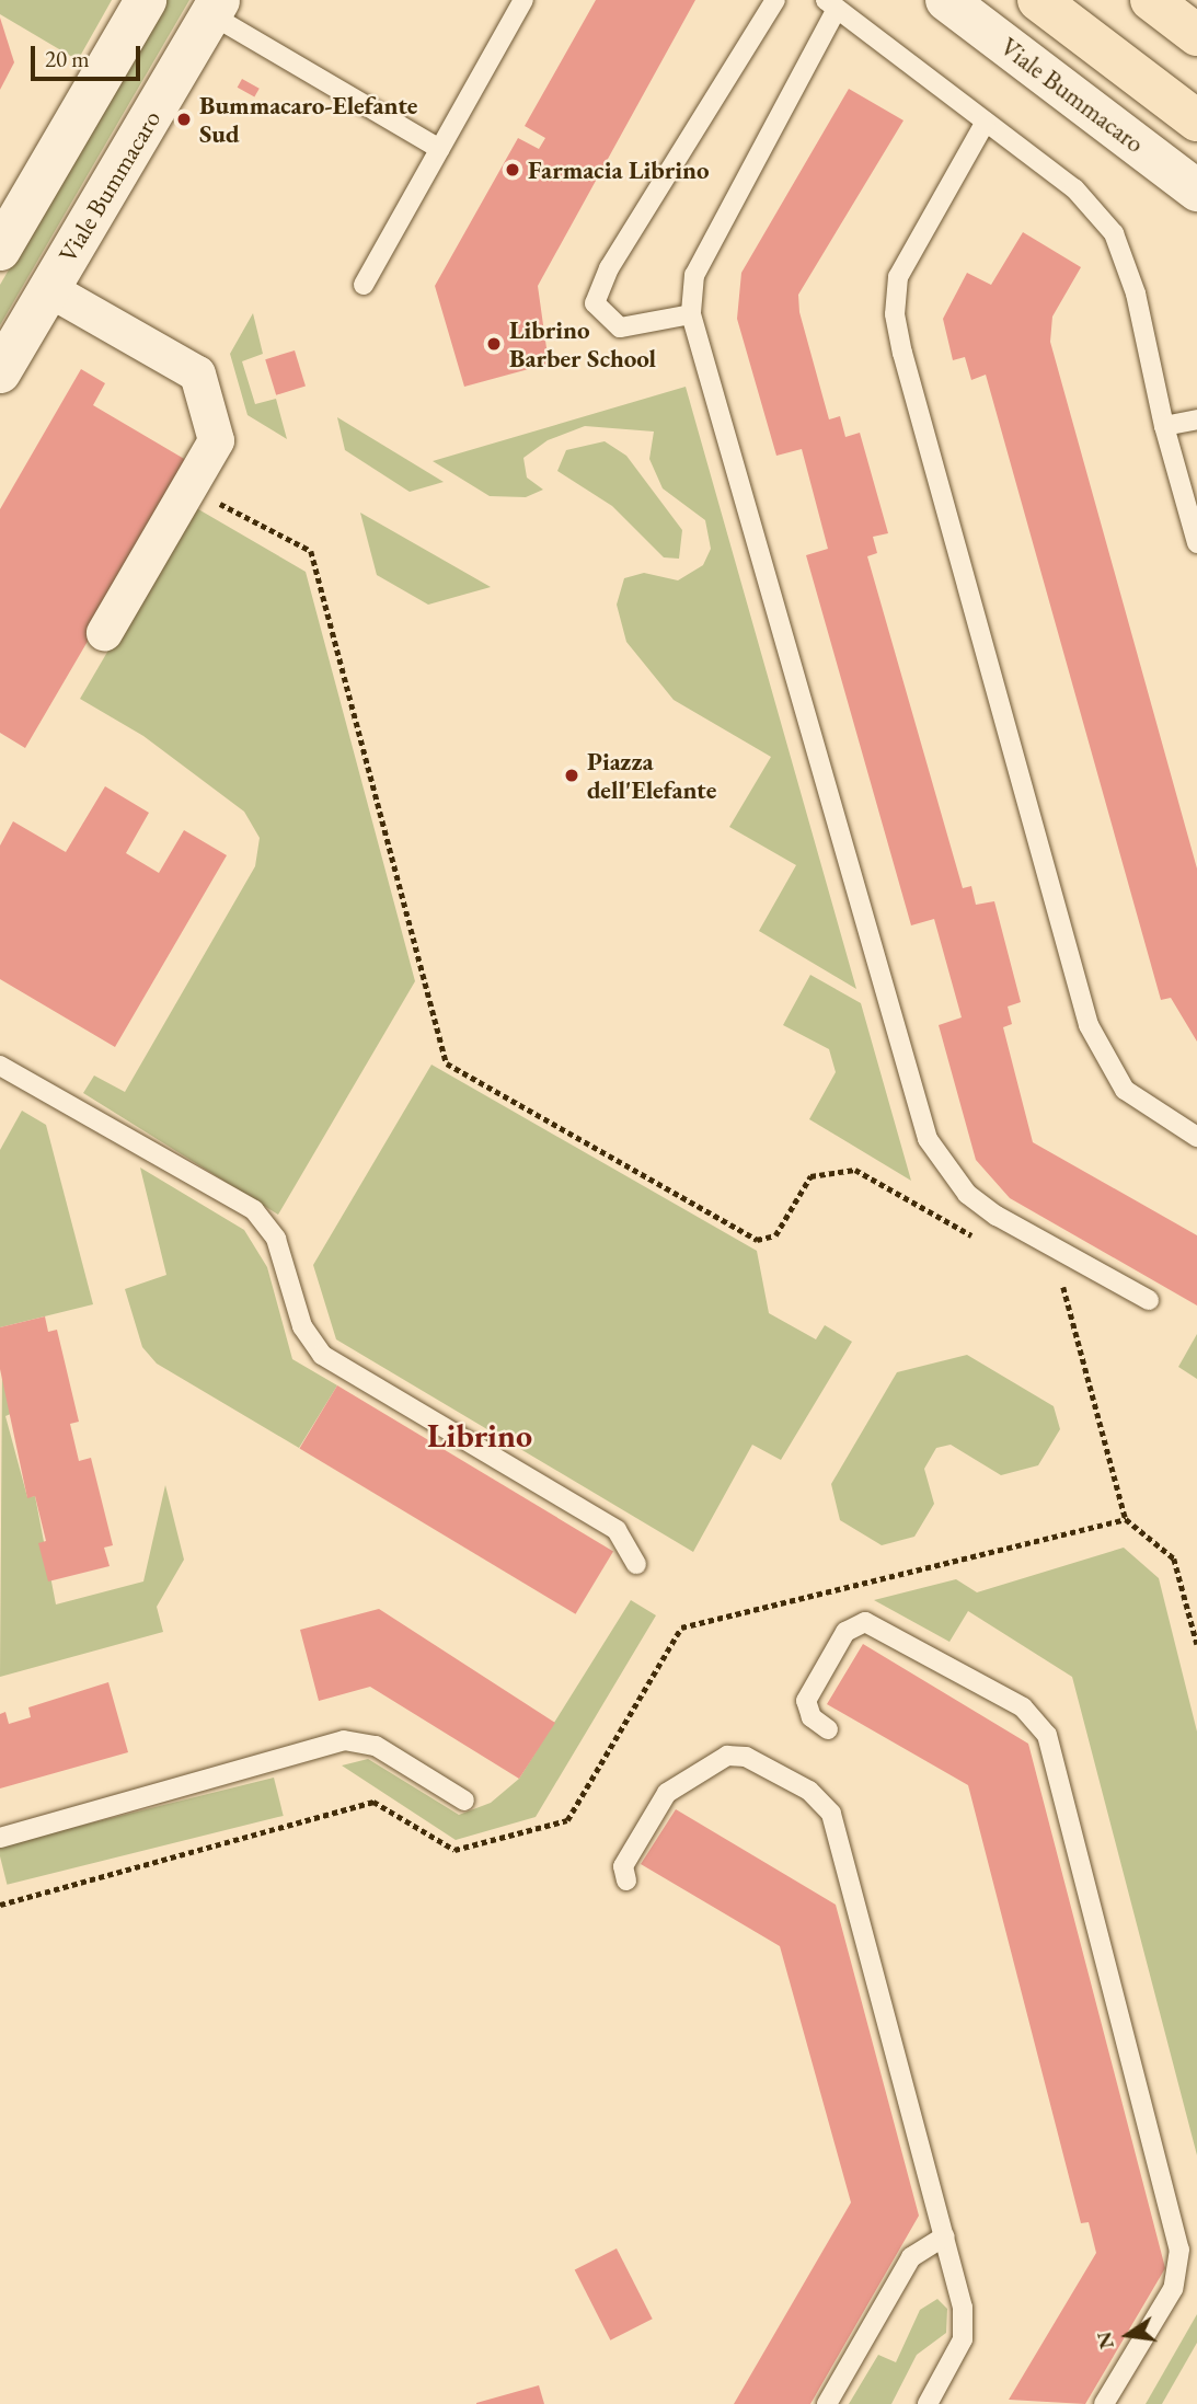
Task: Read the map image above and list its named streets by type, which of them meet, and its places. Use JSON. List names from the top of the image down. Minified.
{"streets":{"main road":["Viale Bummacaro"]},"districts":["Librino"],"places":["Bummacaro-Elefante Sud","Farmacia Librino","Librino Barber School","Piazza dell'Elefante"],"scale_bar":"20 m","north":"left"}
